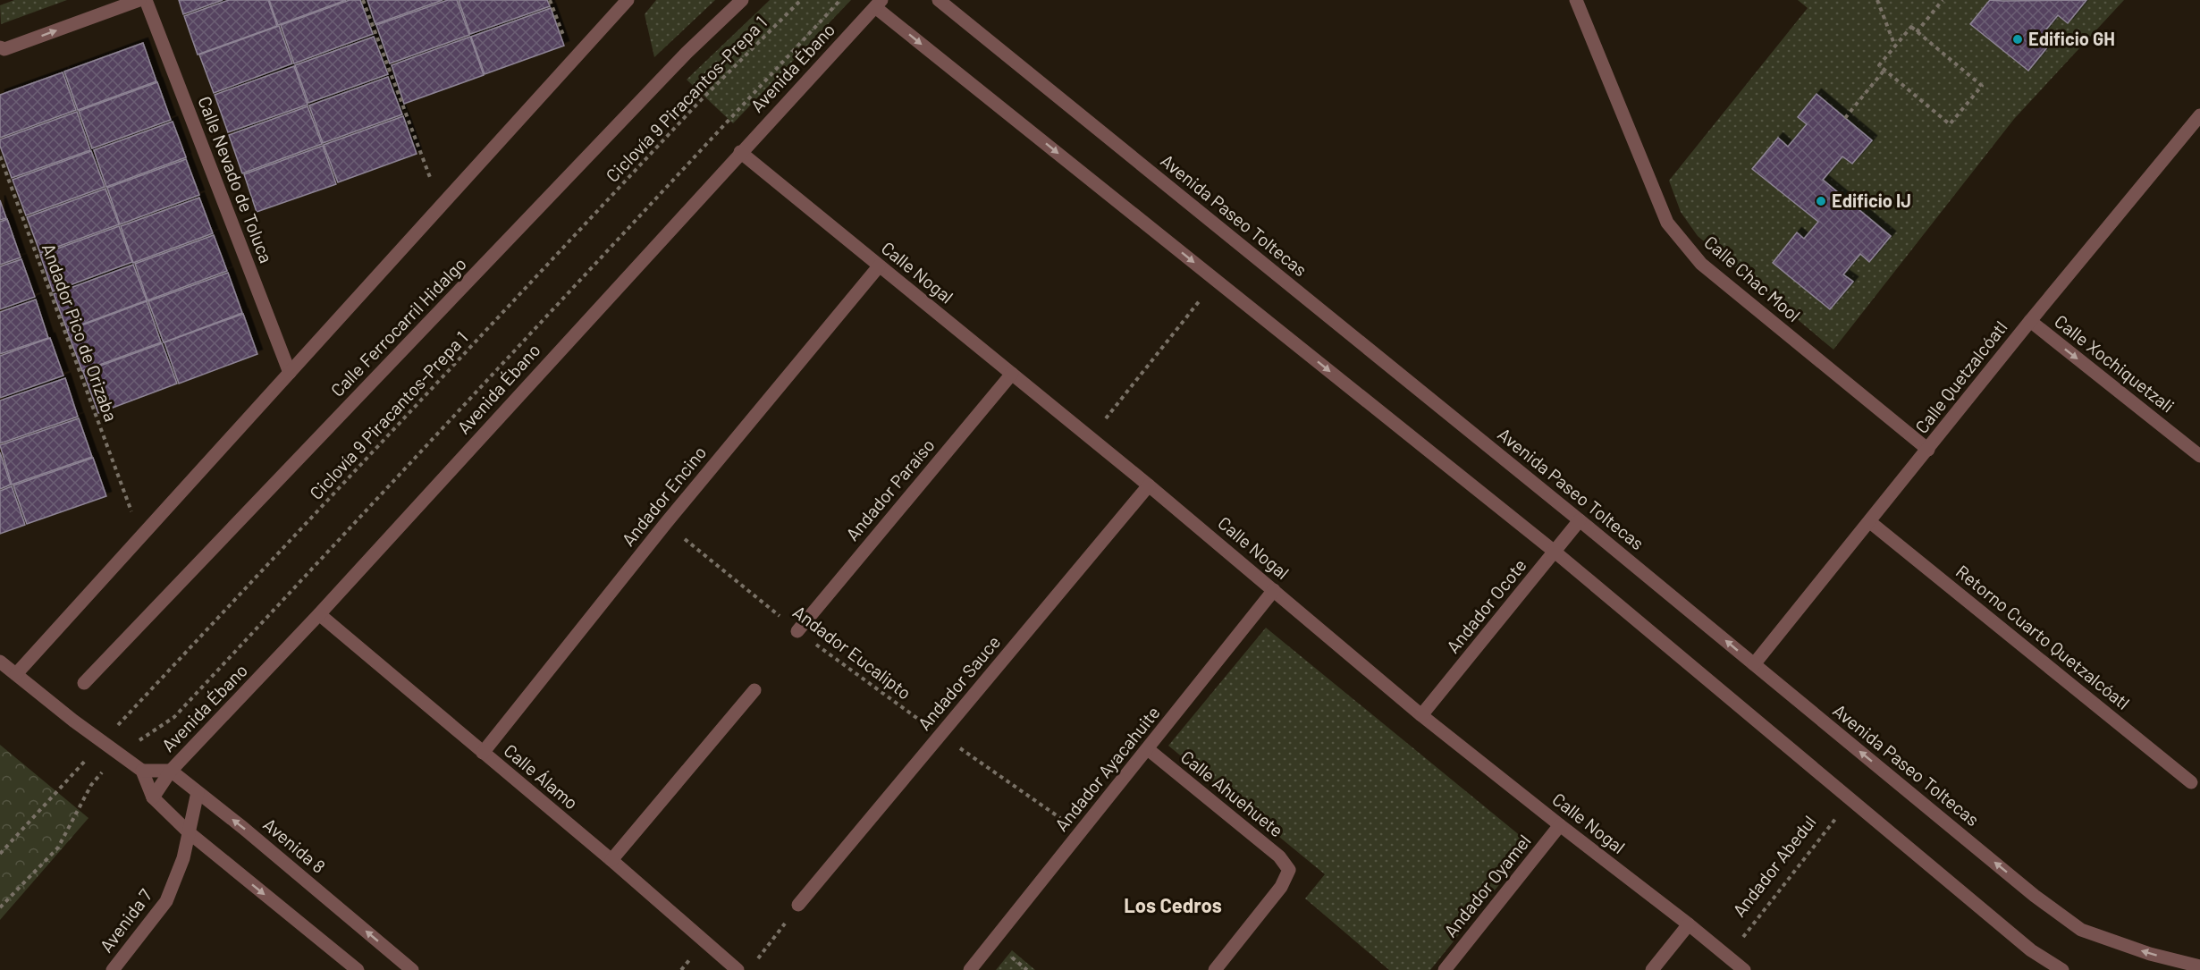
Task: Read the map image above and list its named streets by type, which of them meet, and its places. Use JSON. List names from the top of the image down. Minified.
{"streets":{"street":["Avenida Ébano","Calle Nevado de Toluca","Avenida Paseo Toltecas","Calle Nogal","Calle Chac Mool","Calle Ferrocarril Hidalgo","Calle Xochiquetzali","Calle Quetzalcóatl","Andador Paraíso","Andador Encino","Andador Ocote","Retorno Cuarto Quetzalcóatl","Andador Sauce","Andador Ayacahuite","Calle Álamo","Calle Ahuehuete","Avenida 8","Andador Oyamel","Avenida 7"],"path":["Ciclovía 9 Piracantos-Prepa 1","Andador Pico de Orizaba","Andador Eucalipto","Andador Abedul"]},"crossings":[["Avenida Ébano","Calle Nogal"],["Avenida Ébano","Calle Álamo"],["Avenida Ébano","Avenida 8"],["Avenida Paseo Toltecas","Calle Quetzalcóatl"],["Avenida Paseo Toltecas","Andador Ocote"],["Calle Nogal","Andador Paraíso"],["Calle Nogal","Andador Encino"],["Calle Nogal","Andador Ocote"],["Calle Nogal","Andador Sauce"],["Calle Nogal","Andador Ayacahuite"],["Calle Nogal","Andador Abedul"],["Calle Nogal","Andador Oyamel"],["Calle Chac Mool","Calle Quetzalcóatl"],["Calle Xochiquetzali","Calle Quetzalcóatl"],["Calle Quetzalcóatl","Retorno Cuarto Quetzalcóatl"],["Andador Paraíso","Andador Eucalipto"],["Andador Encino","Andador Eucalipto"],["Andador Encino","Calle Álamo"],["Andador Eucalipto","Andador Sauce"],["Andador Eucalipto","Andador Ayacahuite"],["Andador Ayacahuite","Calle Ahuehuete"],["Avenida 8","Avenida 7"]],"one_way":["Calle Xochiquetzali"],"districts":["Los Cedros"],"places":["Edificio GH","Edificio IJ"]}
